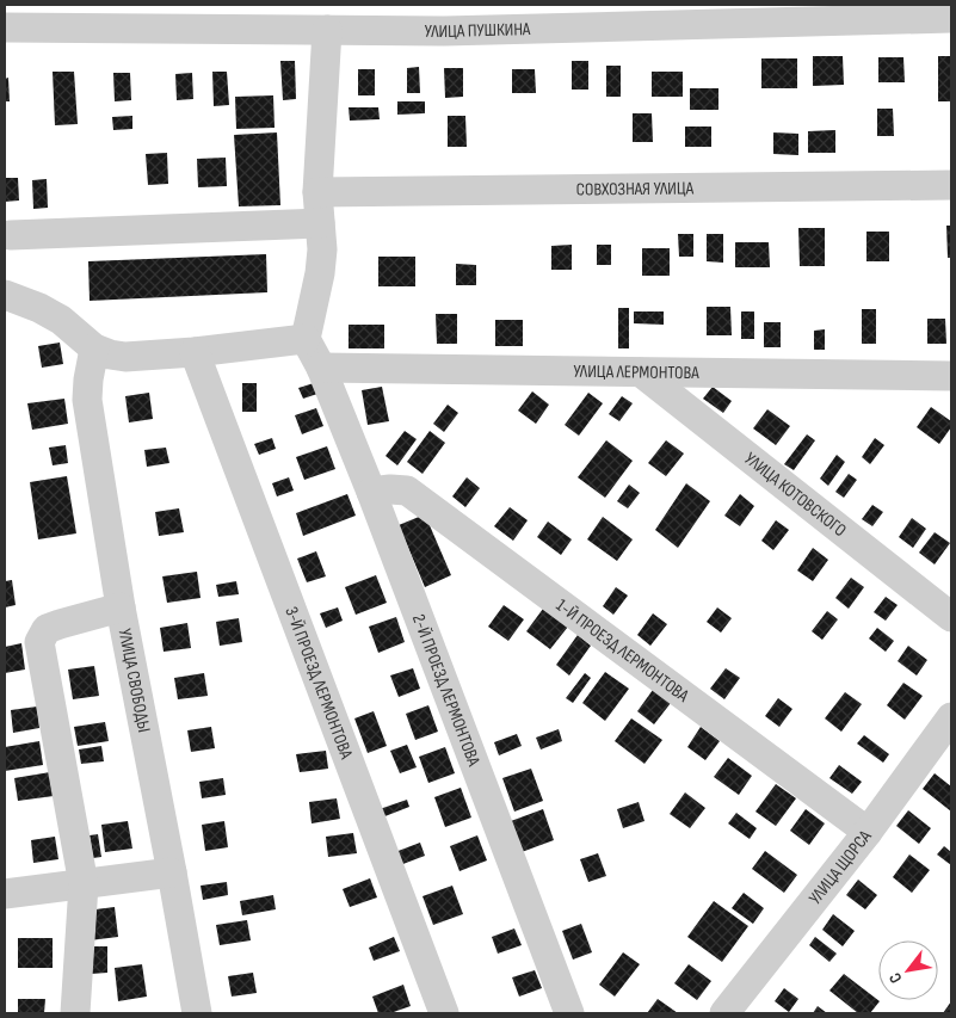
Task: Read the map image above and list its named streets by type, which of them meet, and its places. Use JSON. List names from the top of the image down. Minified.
{"streets":{"street":["УЛИЦА ПУШКИНА","СОВХОЗНАЯ УЛИЦА","УЛИЦА ЛЕРМОНТОВА","УЛИЦА КОТОВСКОГО","1-Й ПРОЕЗД ЛЕРМОНТОВА","УЛИЦА СВОБОДЫ","3-Й ПРОЕЗД ЛЕРМОНТОВА","2-Й ПРОЕЗД ЛЕРМОНТОВА","УЛИЦА ЩОРСА"]},"crossings":[["УЛИЦА ЛЕРМОНТОВА","УЛИЦА КОТОВСКОГО"],["УЛИЦА ЛЕРМОНТОВА","2-Й ПРОЕЗД ЛЕРМОНТОВА"],["1-Й ПРОЕЗД ЛЕРМОНТОВА","2-Й ПРОЕЗД ЛЕРМОНТОВА"],["1-Й ПРОЕЗД ЛЕРМОНТОВА","УЛИЦА ЩОРСА"]],"north":"bottom left"}
